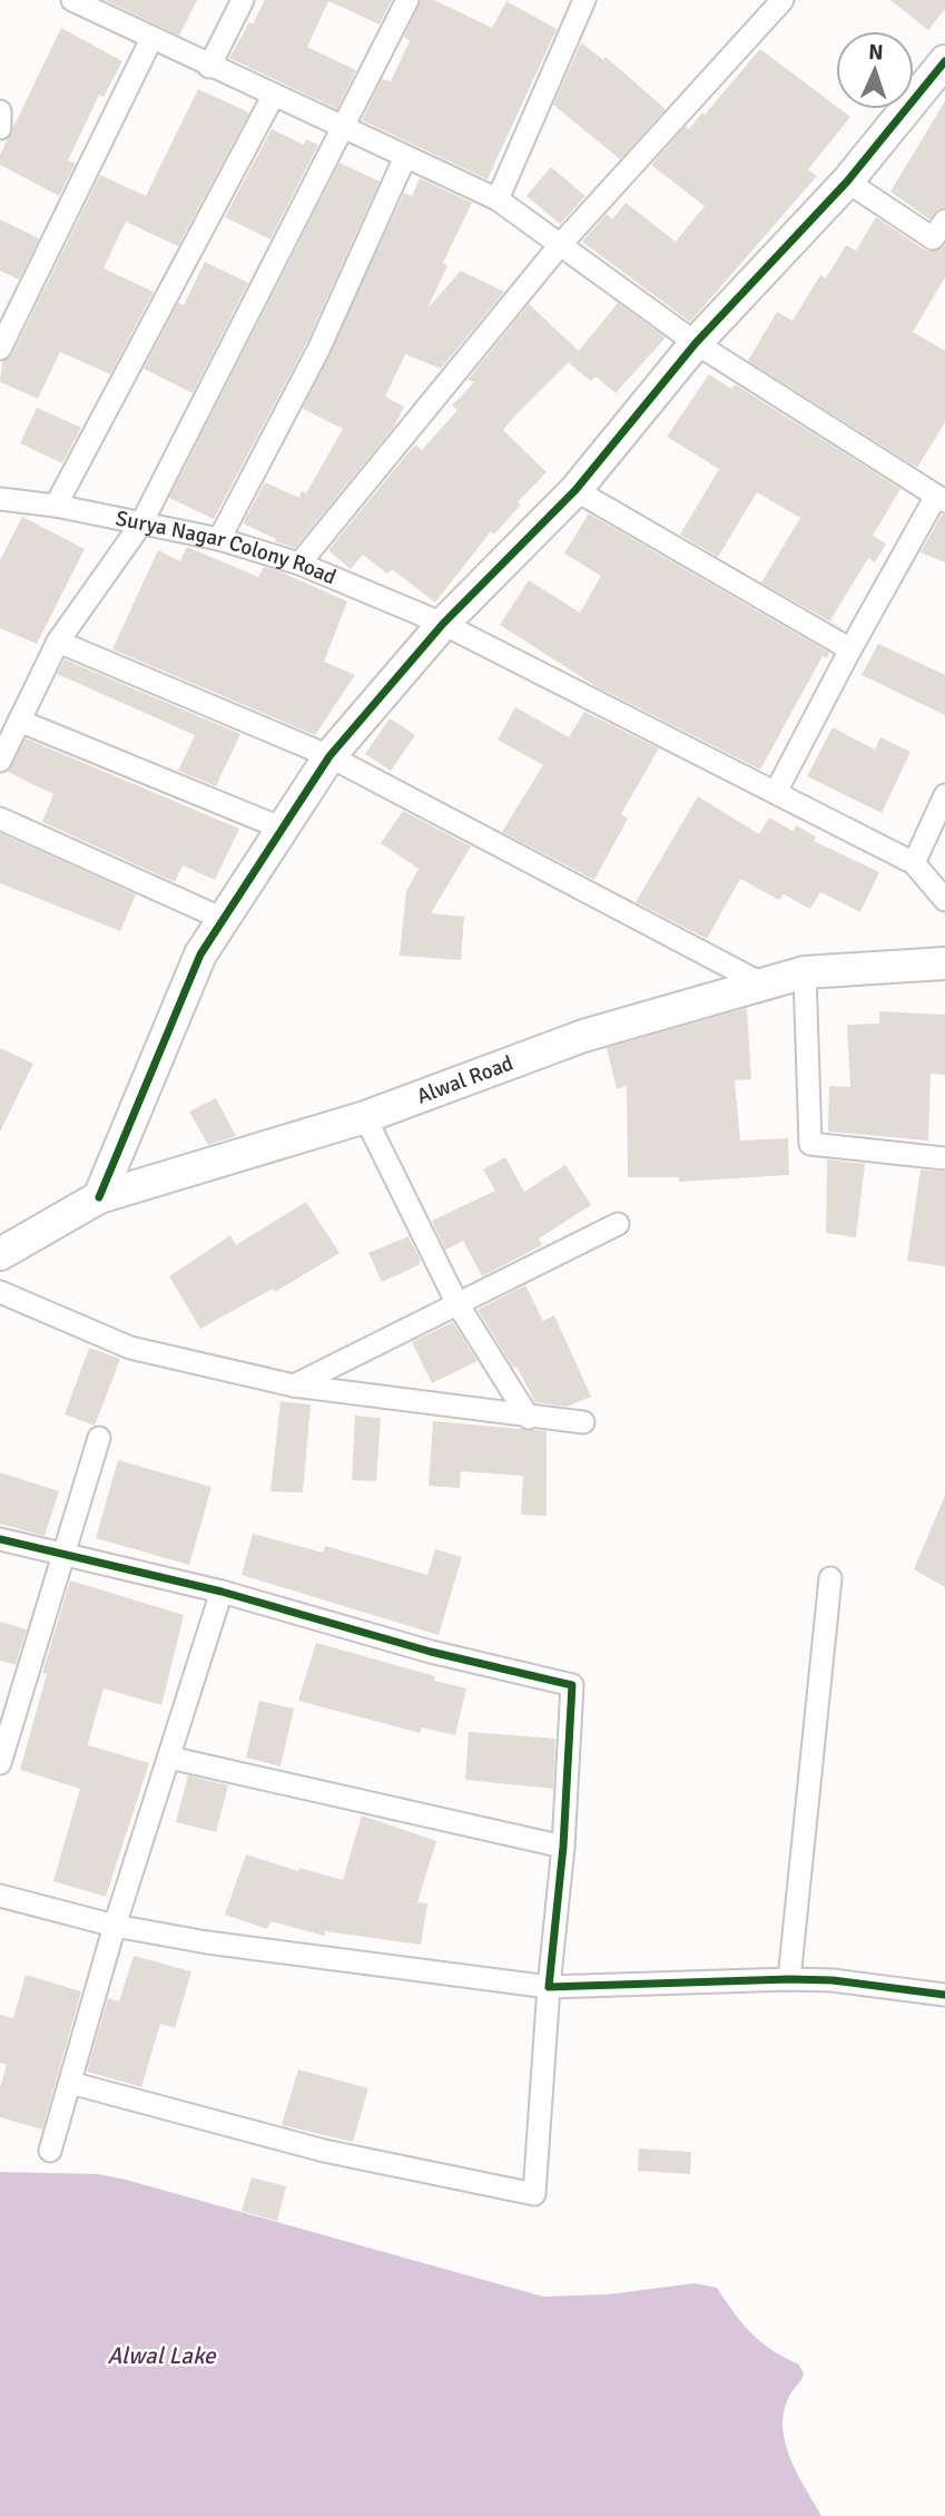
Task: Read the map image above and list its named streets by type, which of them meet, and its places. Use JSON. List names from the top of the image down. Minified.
{"streets":{"street":["Surya Nagar Colony Road","Alwal Road"]},"water":["Alwal Lake"],"north":"top"}
